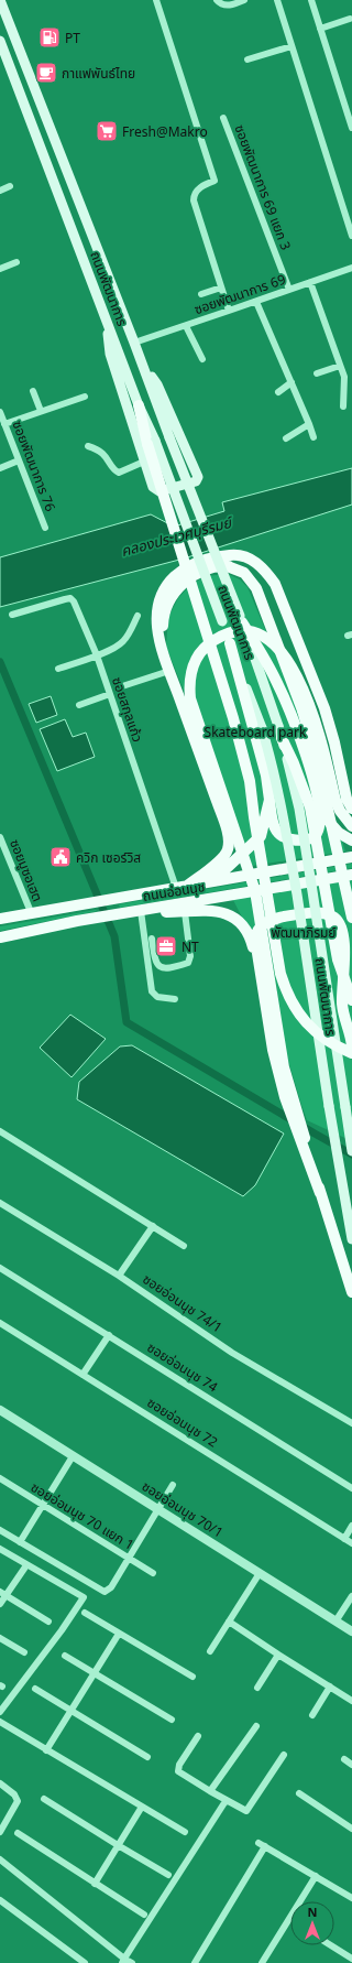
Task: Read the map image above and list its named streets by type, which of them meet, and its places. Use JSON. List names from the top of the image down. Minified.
{"streets":{"main road":["ถนนพัฒนาการ","ถนนอ่อนนุช"],"street":["ซอยพัฒนาการ 69 แยก 3","ซอยพัฒนาการ 69","ซอยพัฒนาการ 76","ซอยสกุลแก้ว","ซอยมูซอเฮต","ซอยอ่อนนุช 74/1","ซอยอ่อนนุช 74","ซอยอ่อนนุช 72","ซอยอ่อนนุช 70/1","ซอยอ่อนนุช 70 แยก 1"]},"crossings":[["ซอยพัฒนาการ 69 แยก 3","ซอยพัฒนาการ 69"],["ถนนพัฒนาการ","ซอยพัฒนาการ 69"],["ซอยสกุลแก้ว","ถนนอ่อนนุช"],["ซอยมูซอเฮต","ถนนอ่อนนุช"]],"water":["คลองประเวศบุรีรมย์"],"parks":["Skateboard park","พัฒนาภิรมย์"],"places":{"fuel station":["PT"],"cafe":["กาแฟพันธ์ไทย"],"supermarket":["Fresh@Makro"],"public building":["ควิก เซอร์วิส"],"office":["NT"]},"north":"top"}
